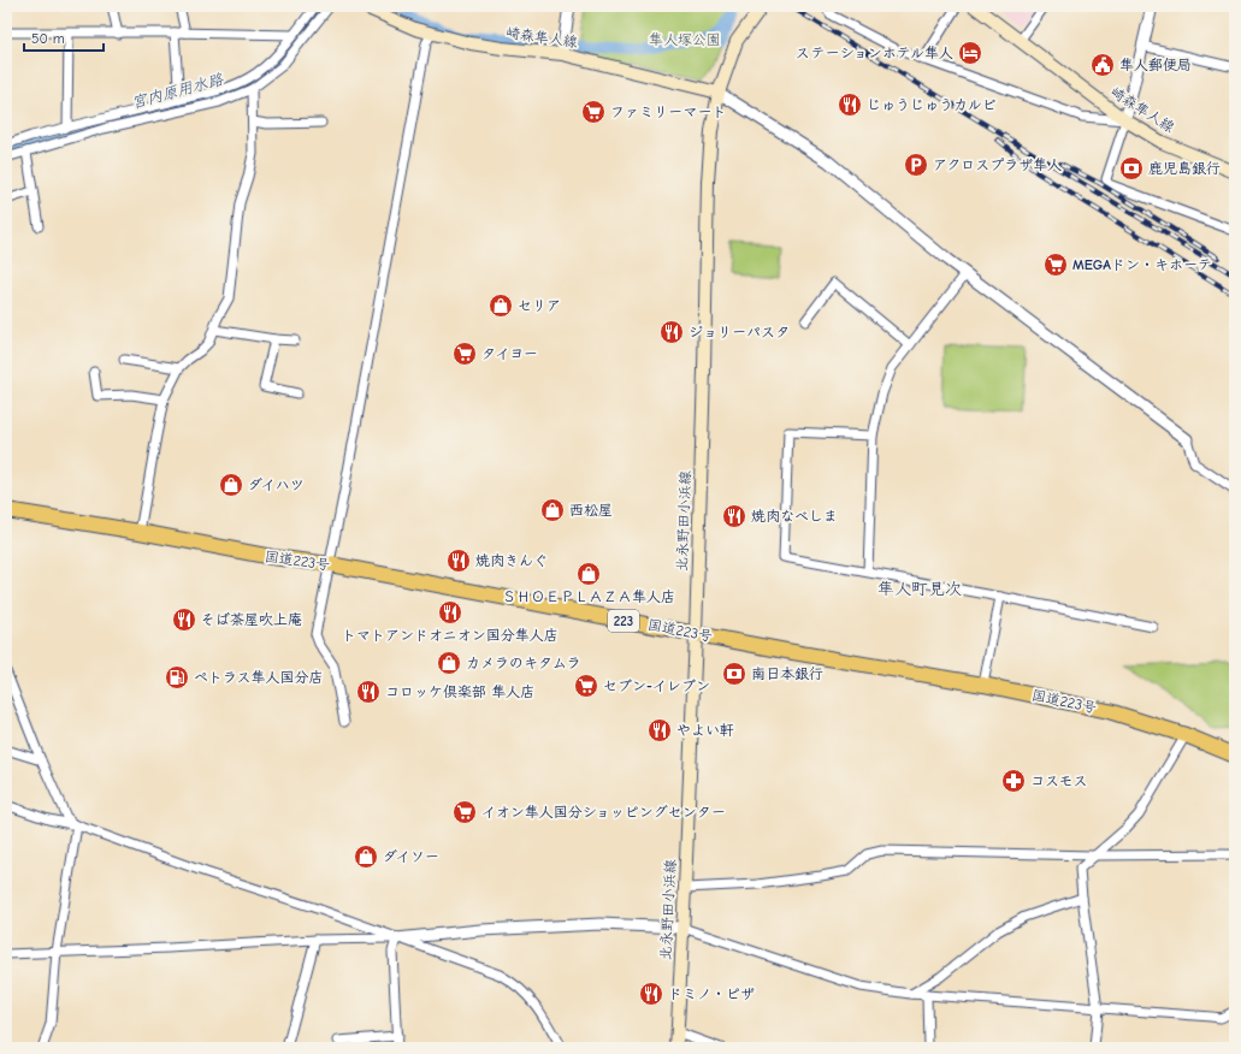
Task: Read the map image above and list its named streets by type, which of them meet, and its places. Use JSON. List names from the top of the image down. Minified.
{"streets":{"highway":["国道223号","223"],"main road":["崎森隼人線","北永野田小浜線"]},"crossings":[["崎森隼人線","北永野田小浜線"],["北永野田小浜線","国道223号"]],"districts":["隼人町見次"],"water":["宮内原用水路"],"parks":["隼人塚公園"],"places":{"hotel":["ステーションホテル隼人"],"public building":["隼人郵便局"],"restaurant":["じゅうじゅうカルビ","ジョリーパスタ","焼肉なべしま","焼肉きんぐ","トマトアンドオニオン国分隼人店","そば茶屋吹上庵","コロッケ倶楽部 隼人店","やよい軒","ドミノ・ピザ"],"supermarket":["ファミリーマート","MEGAドン・キホーテ","タイヨー","セブン-イレブン","イオン隼人国分ショッピングセンター"],"parking":["アクロスプラザ隼人"],"bank":["鹿児島銀行","南日本銀行"],"shop":["セリア","ダイハツ","西松屋","ＳＨＯＥＰＬＡＺＡ隼人店","カメラのキタムラ","ダイソー"],"fuel station":["ペトラス隼人国分店"],"pharmacy":["コスモス"]},"scale_bar":"50 m"}
